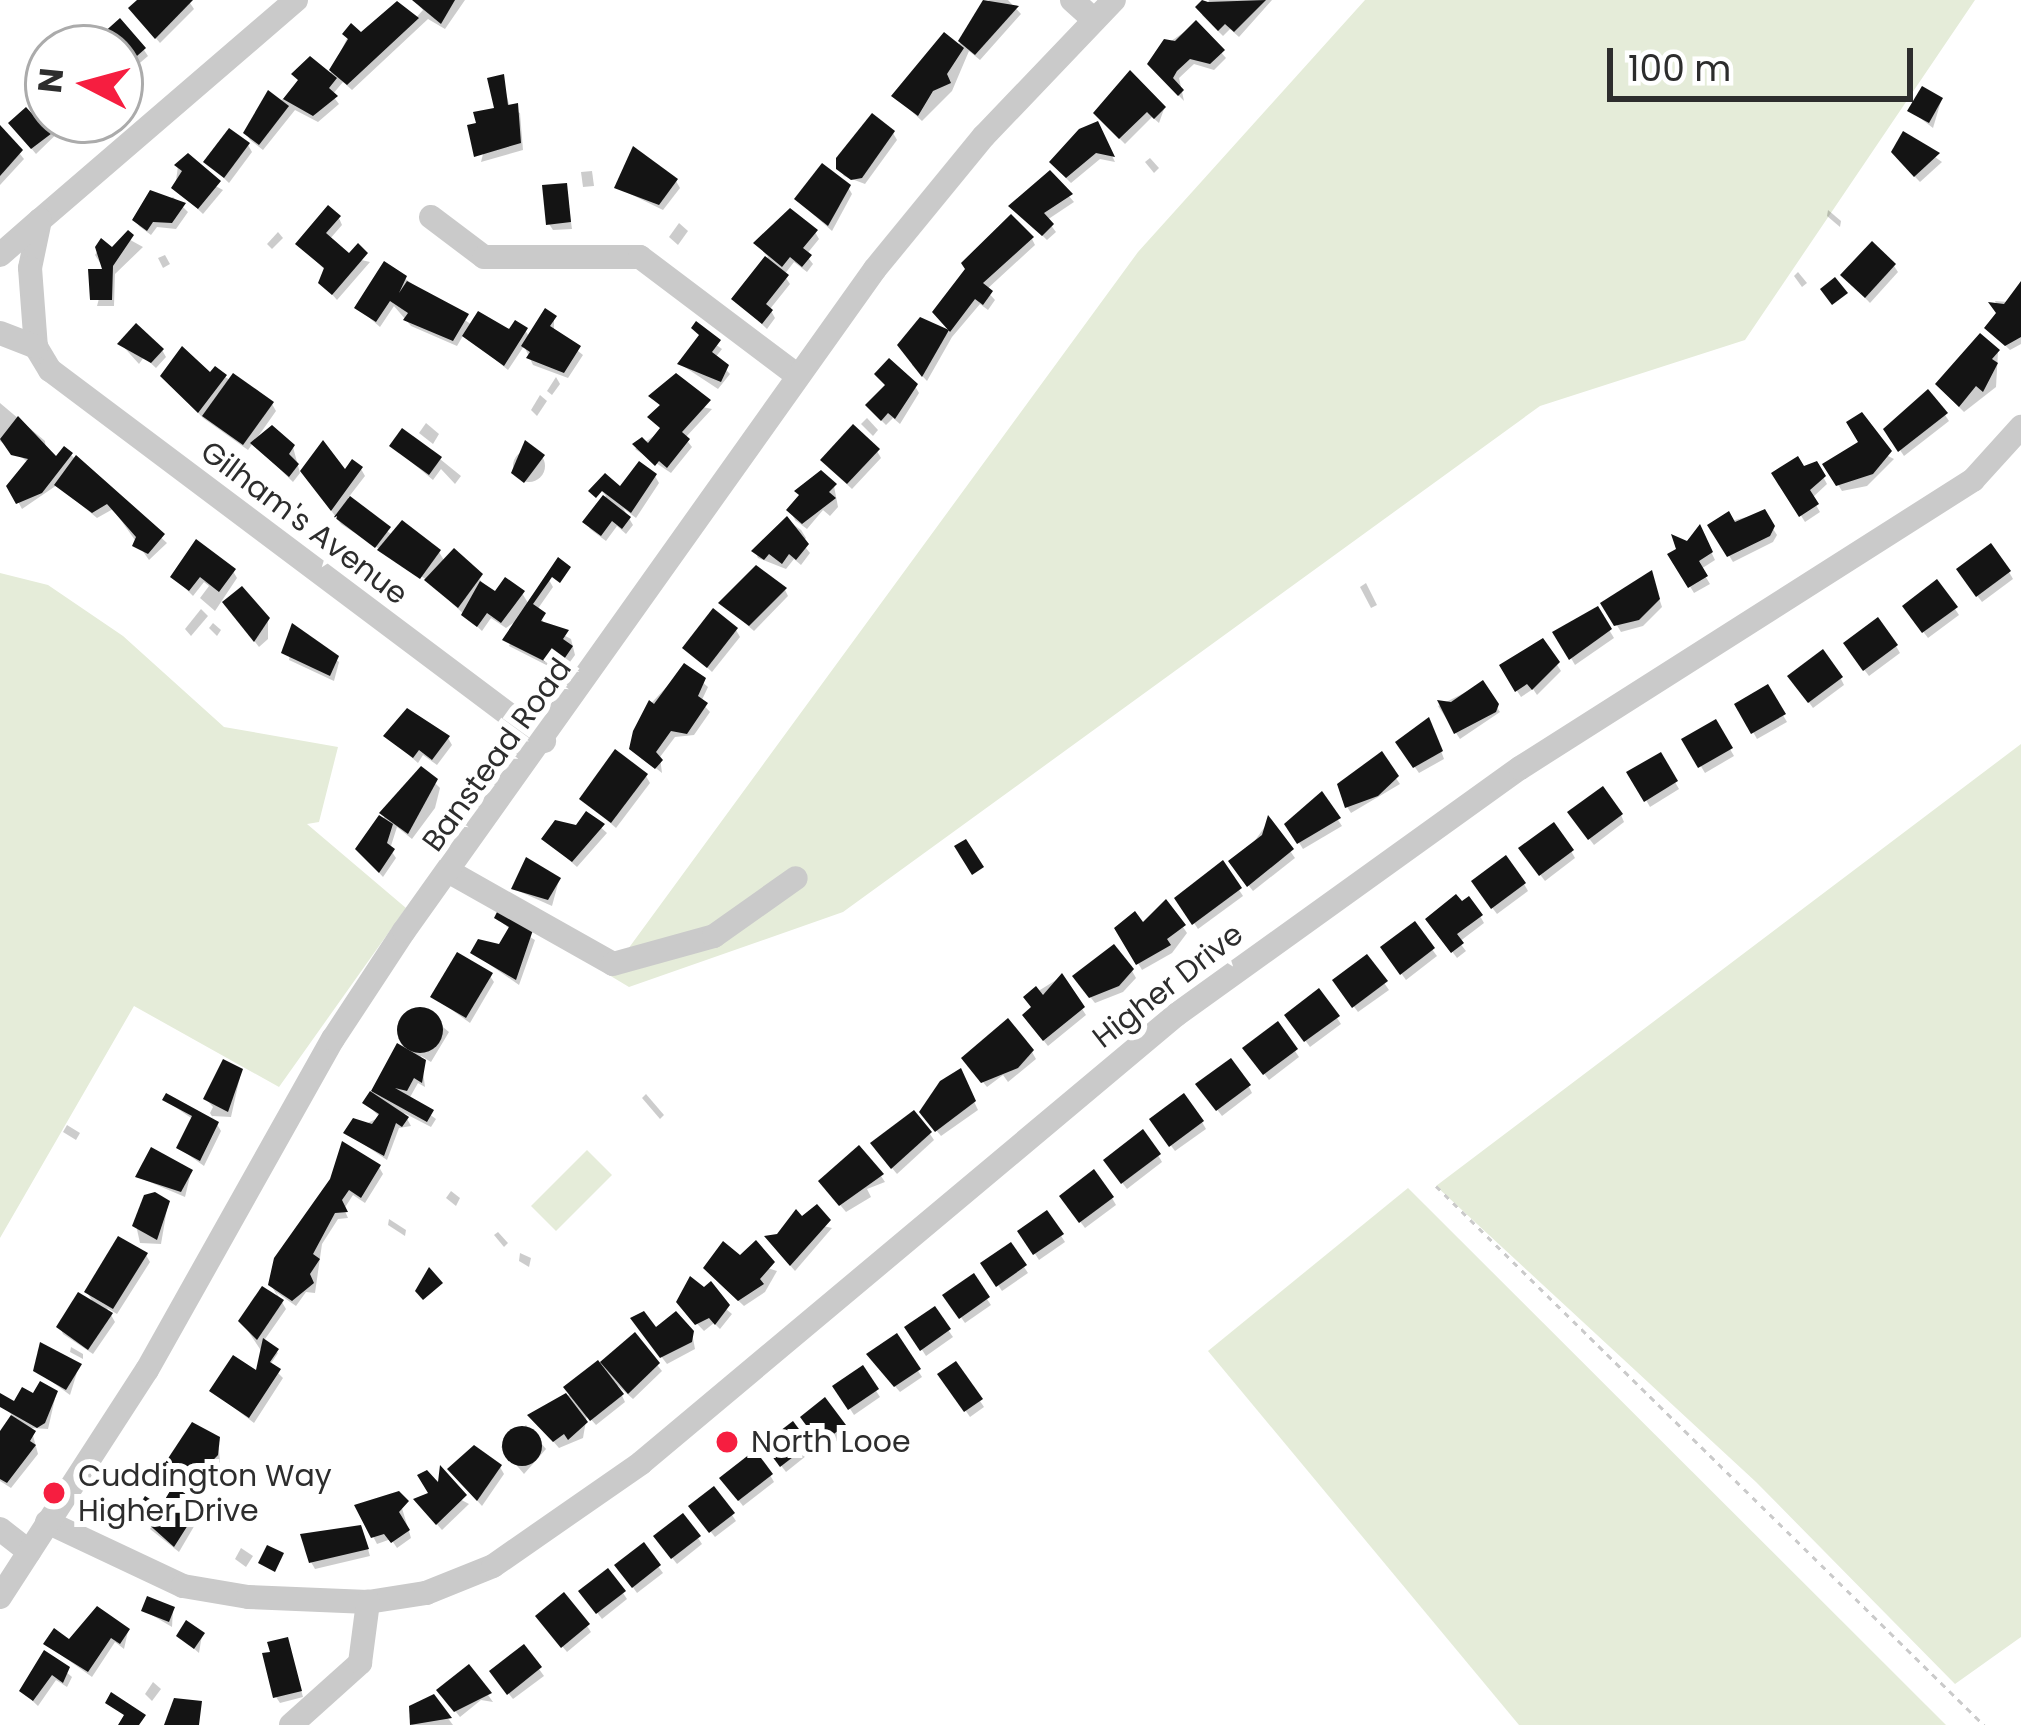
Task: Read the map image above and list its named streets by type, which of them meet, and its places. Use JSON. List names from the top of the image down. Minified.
{"streets":{"street":["Gilham's Avenue","Banstead Road","Higher Drive"]},"crossings":[["Gilham's Avenue","Banstead Road"],["Banstead Road","Higher Drive"]],"places":["North Looe","Cuddington Way Higher Drive"],"scale_bar":"100 m","north":"left"}
